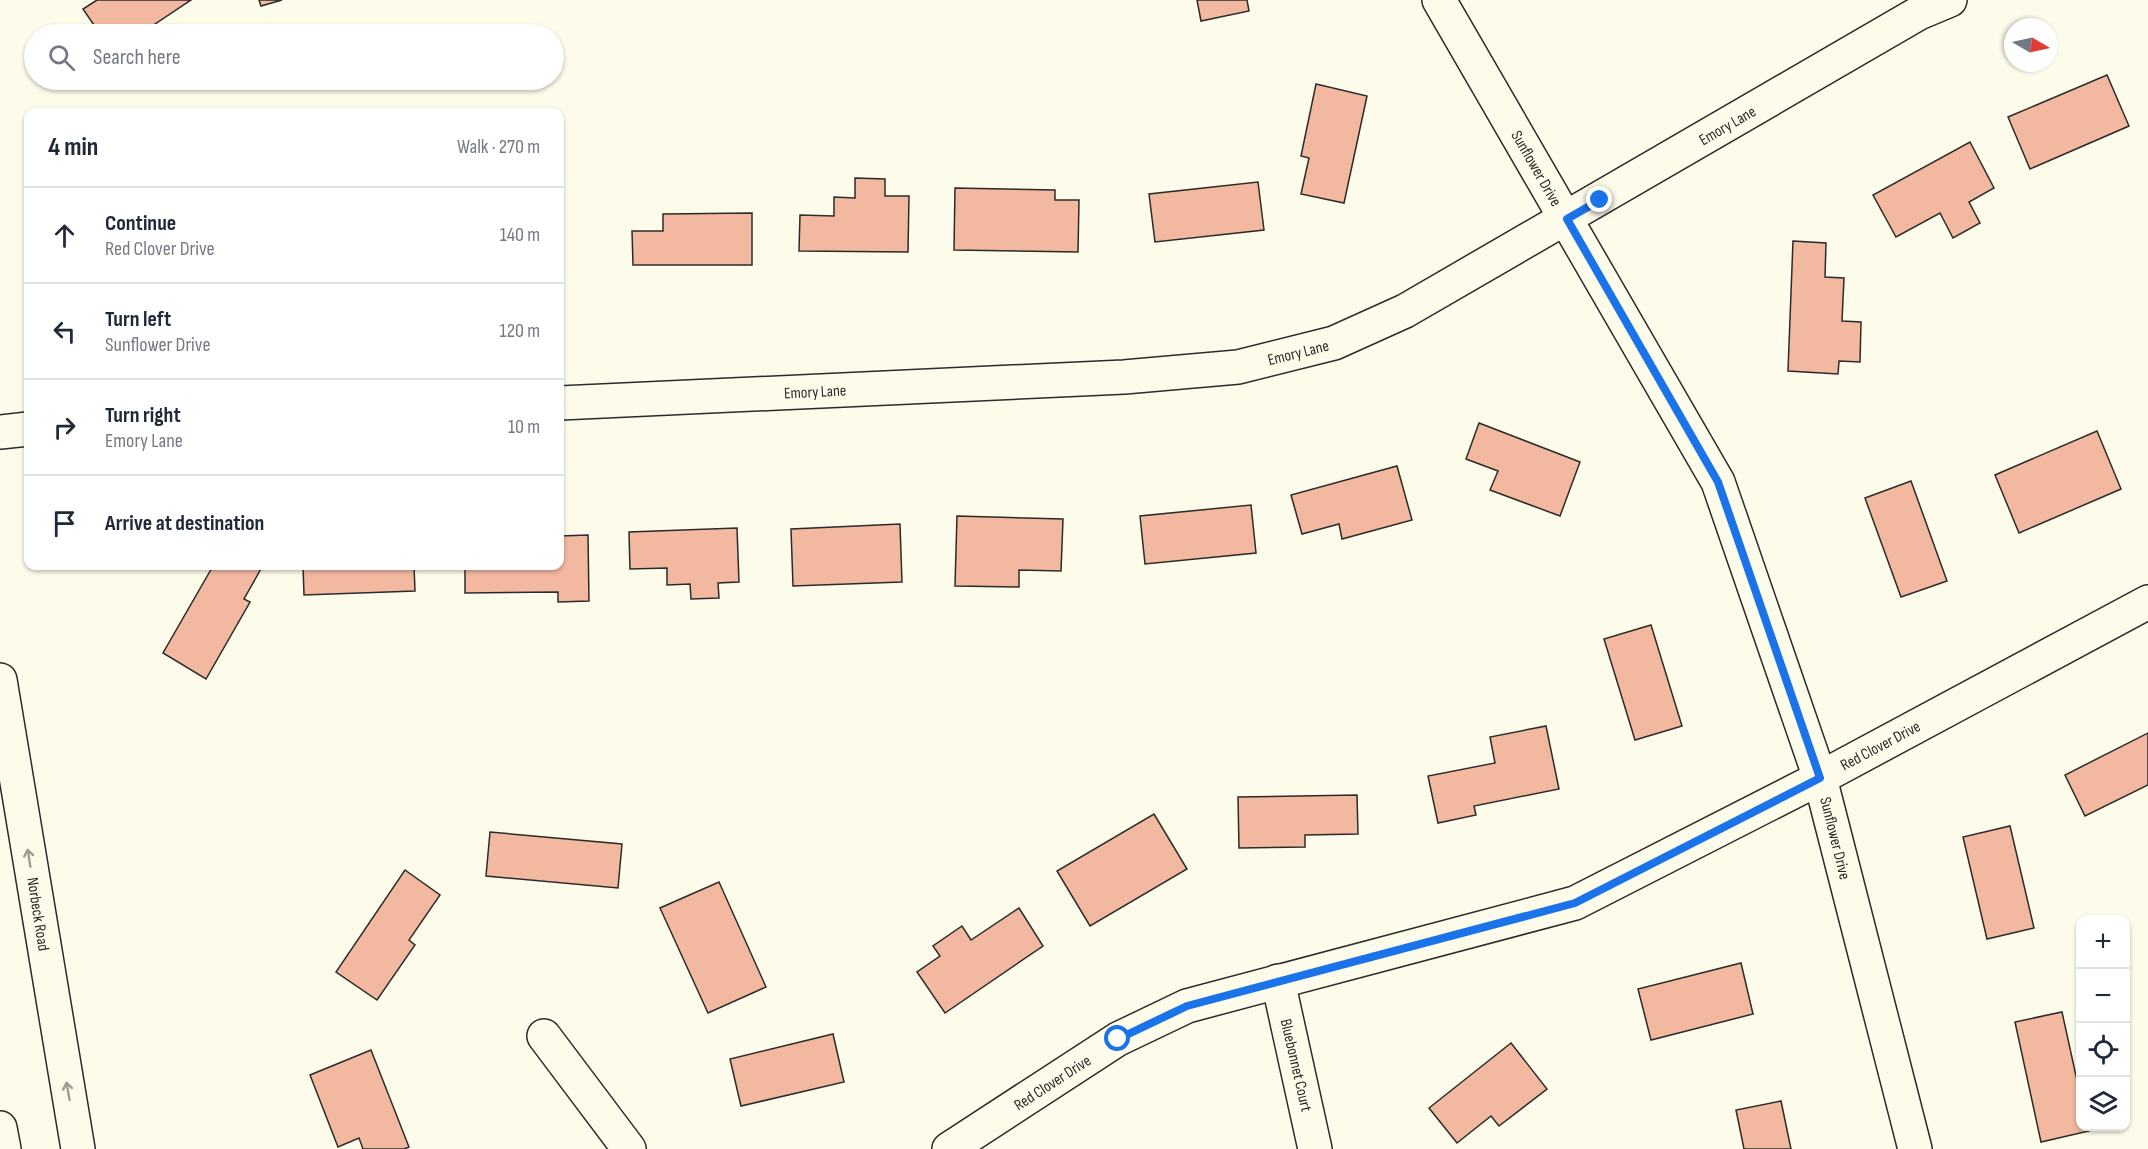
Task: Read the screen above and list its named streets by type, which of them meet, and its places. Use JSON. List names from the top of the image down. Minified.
{"streets":{"street":["Emory Lane","Sunflower Drive","Red Clover Drive","Norbeck Road","Bluebonnet Court"]},"crossings":[["Emory Lane","Sunflower Drive"],["Sunflower Drive","Red Clover Drive"],["Red Clover Drive","Bluebonnet Court"]],"one_way":["Norbeck Road"],"north":"right","page":{"search":"Search here","heading":["4 min","Walk · 270 m"],"list":[["Continue","Red Clover Drive","140 m"],["Turn left","Sunflower Drive","120 m"],["Turn right","Emory Lane","10 m"],"Arrive at destination"],"map_buttons":["+","−"]}}
